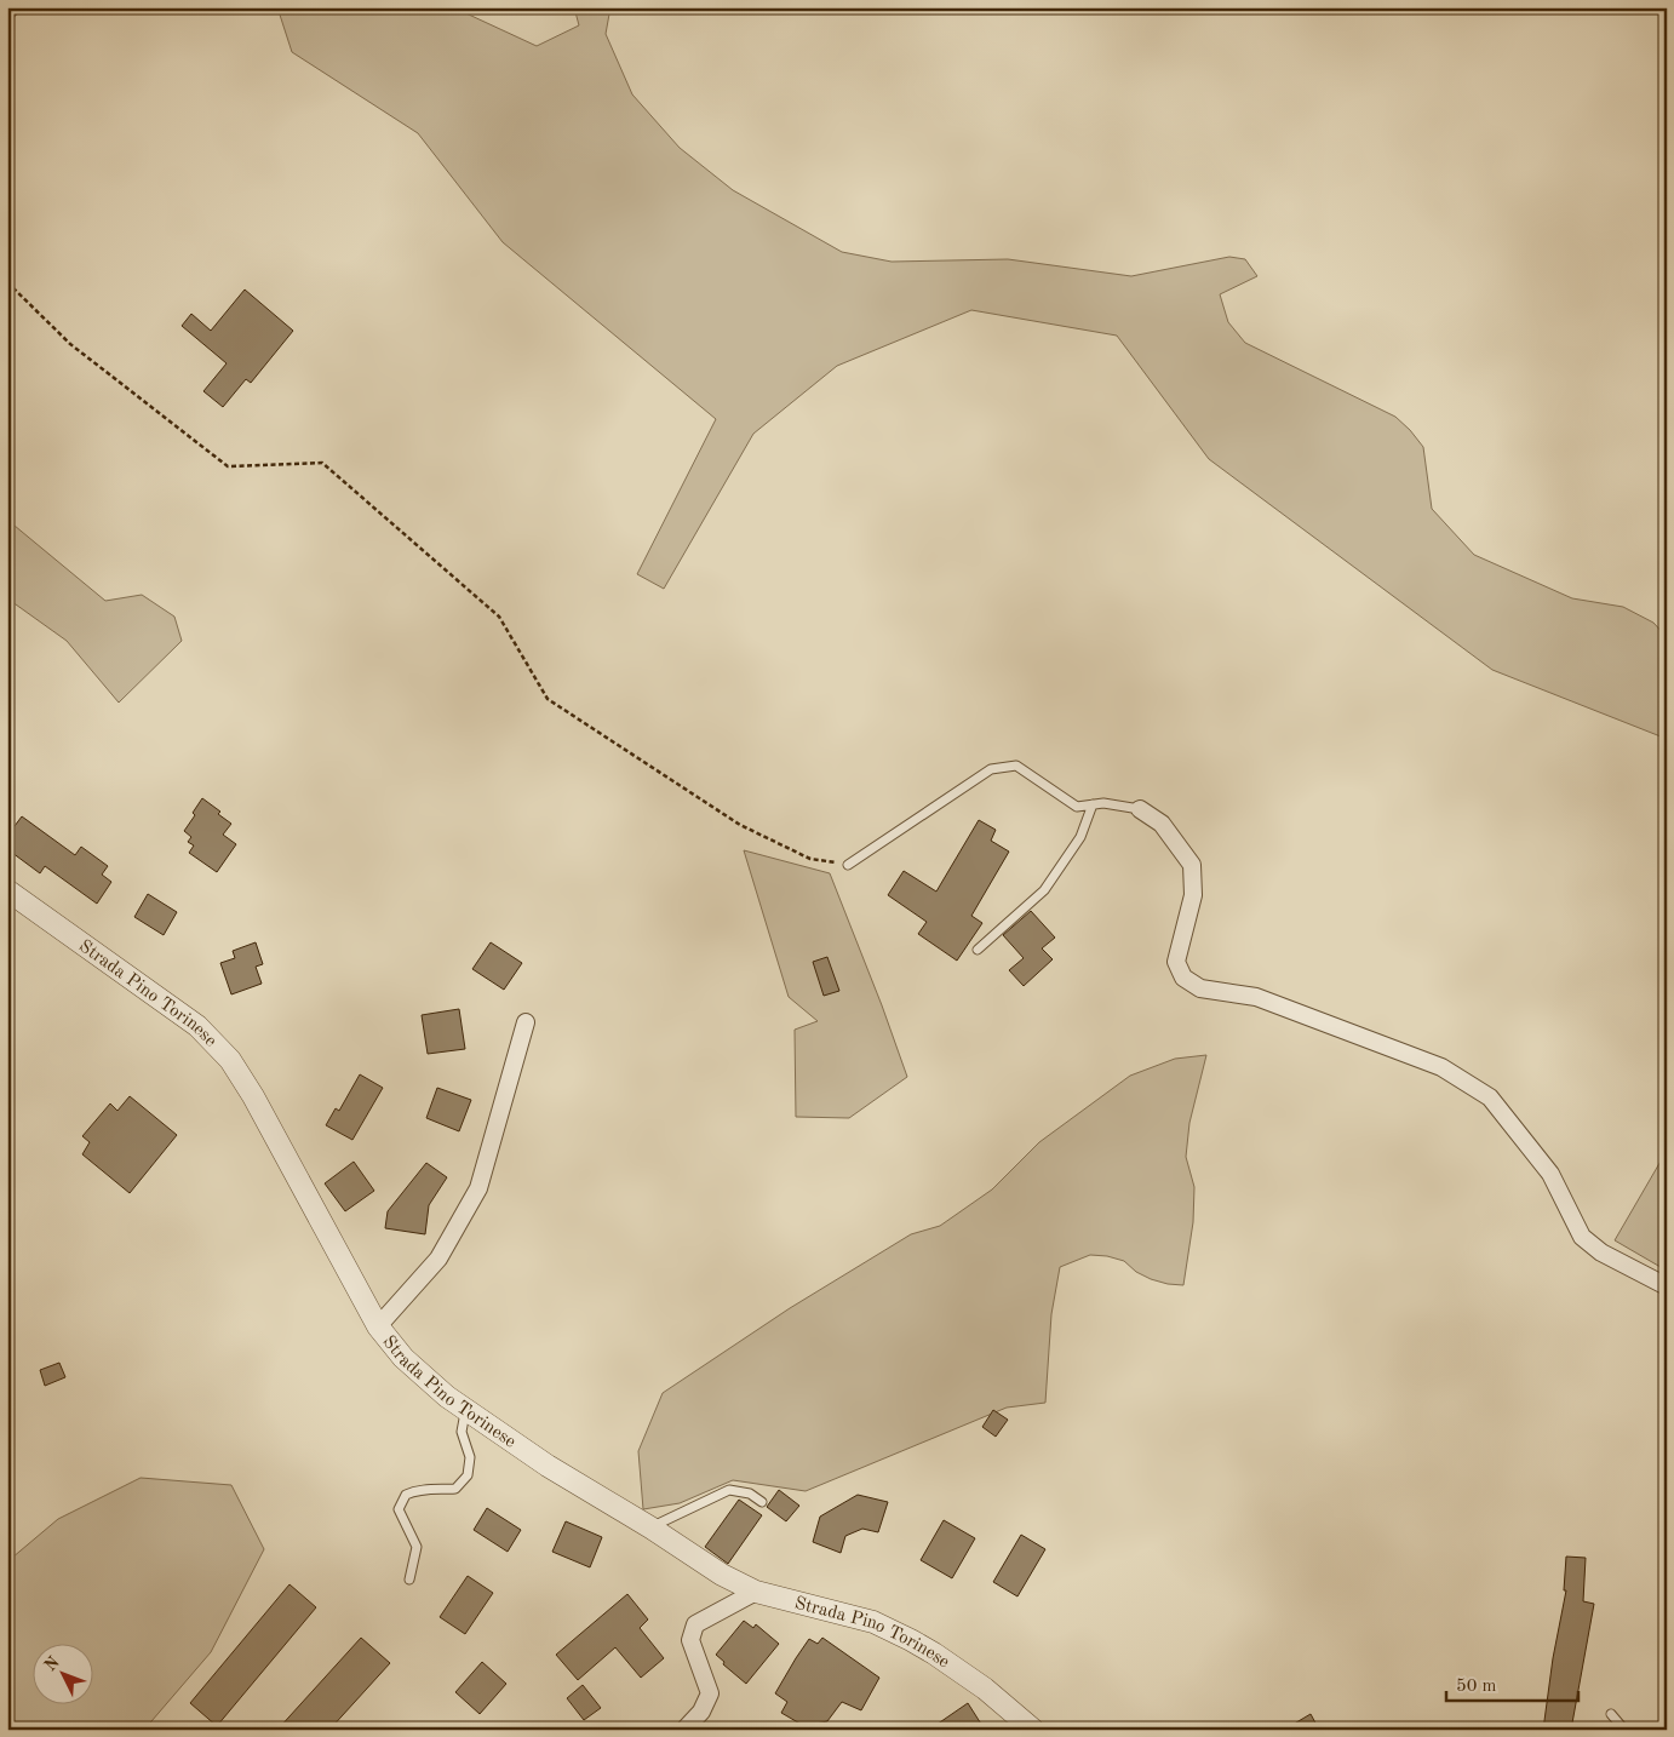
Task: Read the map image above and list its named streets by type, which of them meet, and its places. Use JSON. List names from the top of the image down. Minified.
{"streets":{"street":["Strada Pino Torinese"]},"scale_bar":"50 m","north":"top left"}
